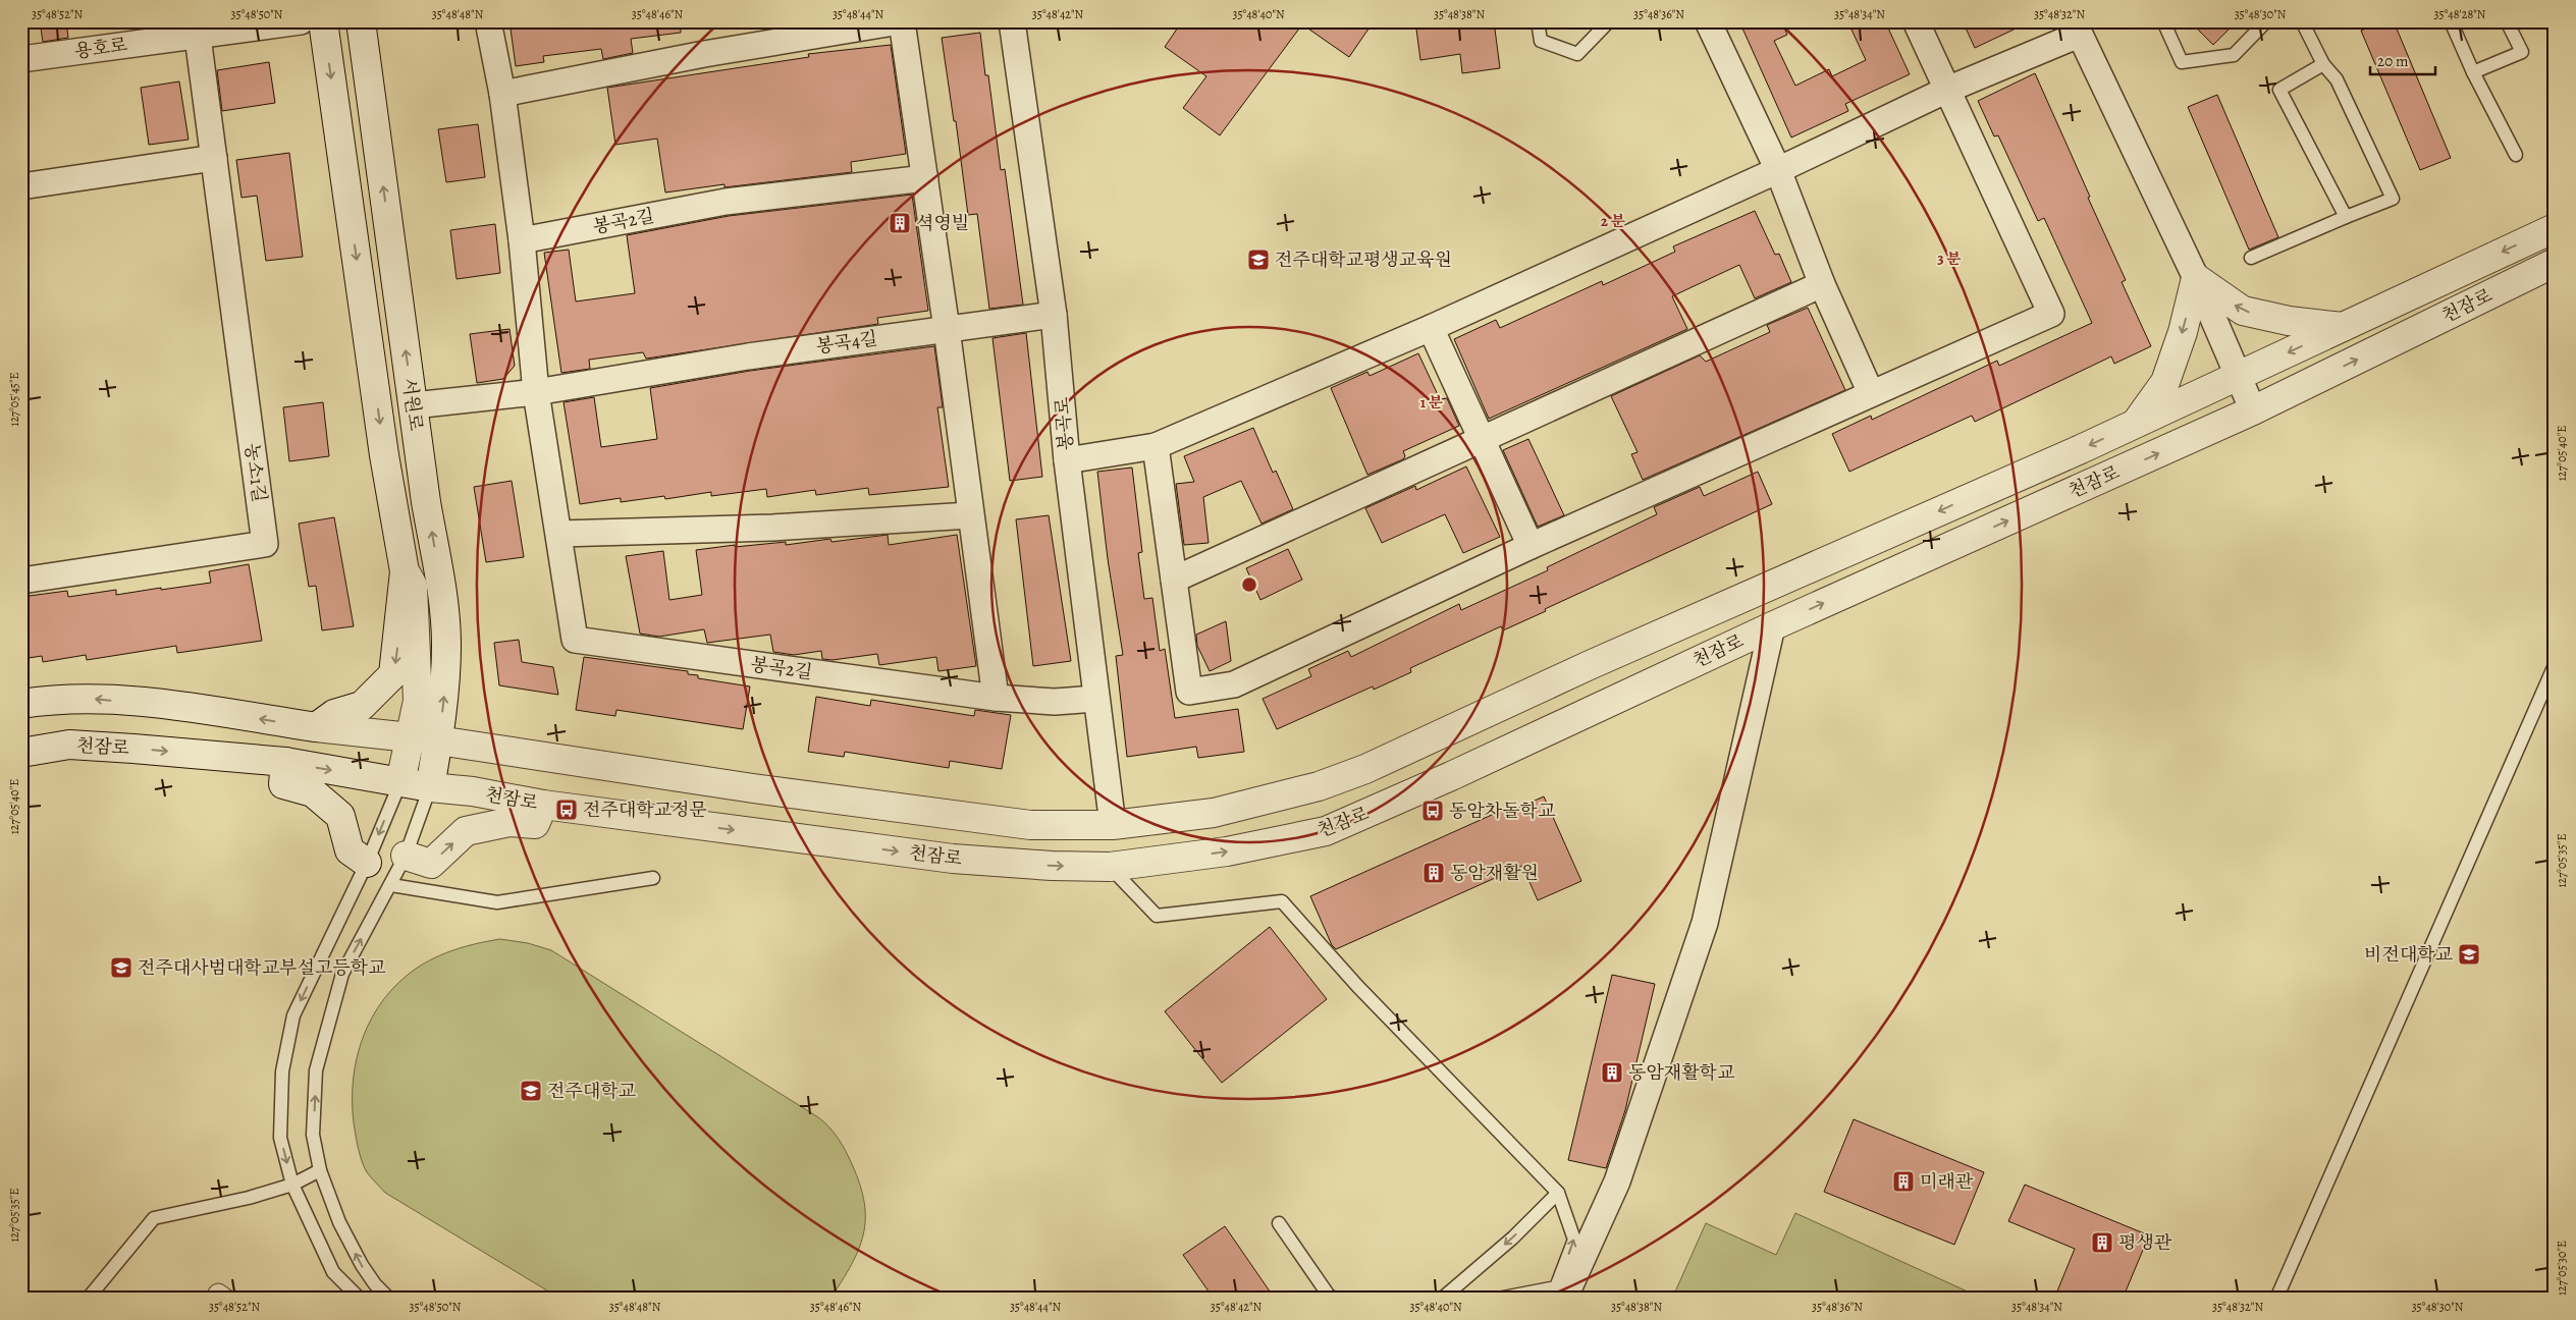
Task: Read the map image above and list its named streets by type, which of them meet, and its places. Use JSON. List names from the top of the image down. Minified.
{"streets":{"street":["용호로","봉곡2길","천잠로","봉곡4길","서원로","봉곡로","농소1길"]},"crossings":[["용호로","농소1길"],["봉곡2길","봉곡4길"],["봉곡2길","봉곡로"],["천잠로","서원로"],["천잠로","봉곡로"],["봉곡4길","봉곡로"]],"places":{"building":["셕영빌","동암재활원","동암재활학교","미래관","평생관"],"school or university":["전주대학교평생교육원","비전대학교","전주대사범대학교부설고등학교","전주대학교"],"bus stop":["전주대학교정문","동암차돌학교"]},"scale_bar":"20 m","coordinates":["35°48'52\"N","35°48'50\"N","35°48'48\"N","35°48'46\"N","35°48'44\"N","35°48'42\"N","35°48'40\"N","35°48'38\"N","35°48'36\"N","35°48'34\"N","35°48'32\"N","35°48'30\"N","35°48'28\"N","127°05'45\"E","127°05'40\"E","127°05'35\"E","127°05'30\"E"],"rings":["2 분","3 분","1 분"]}
